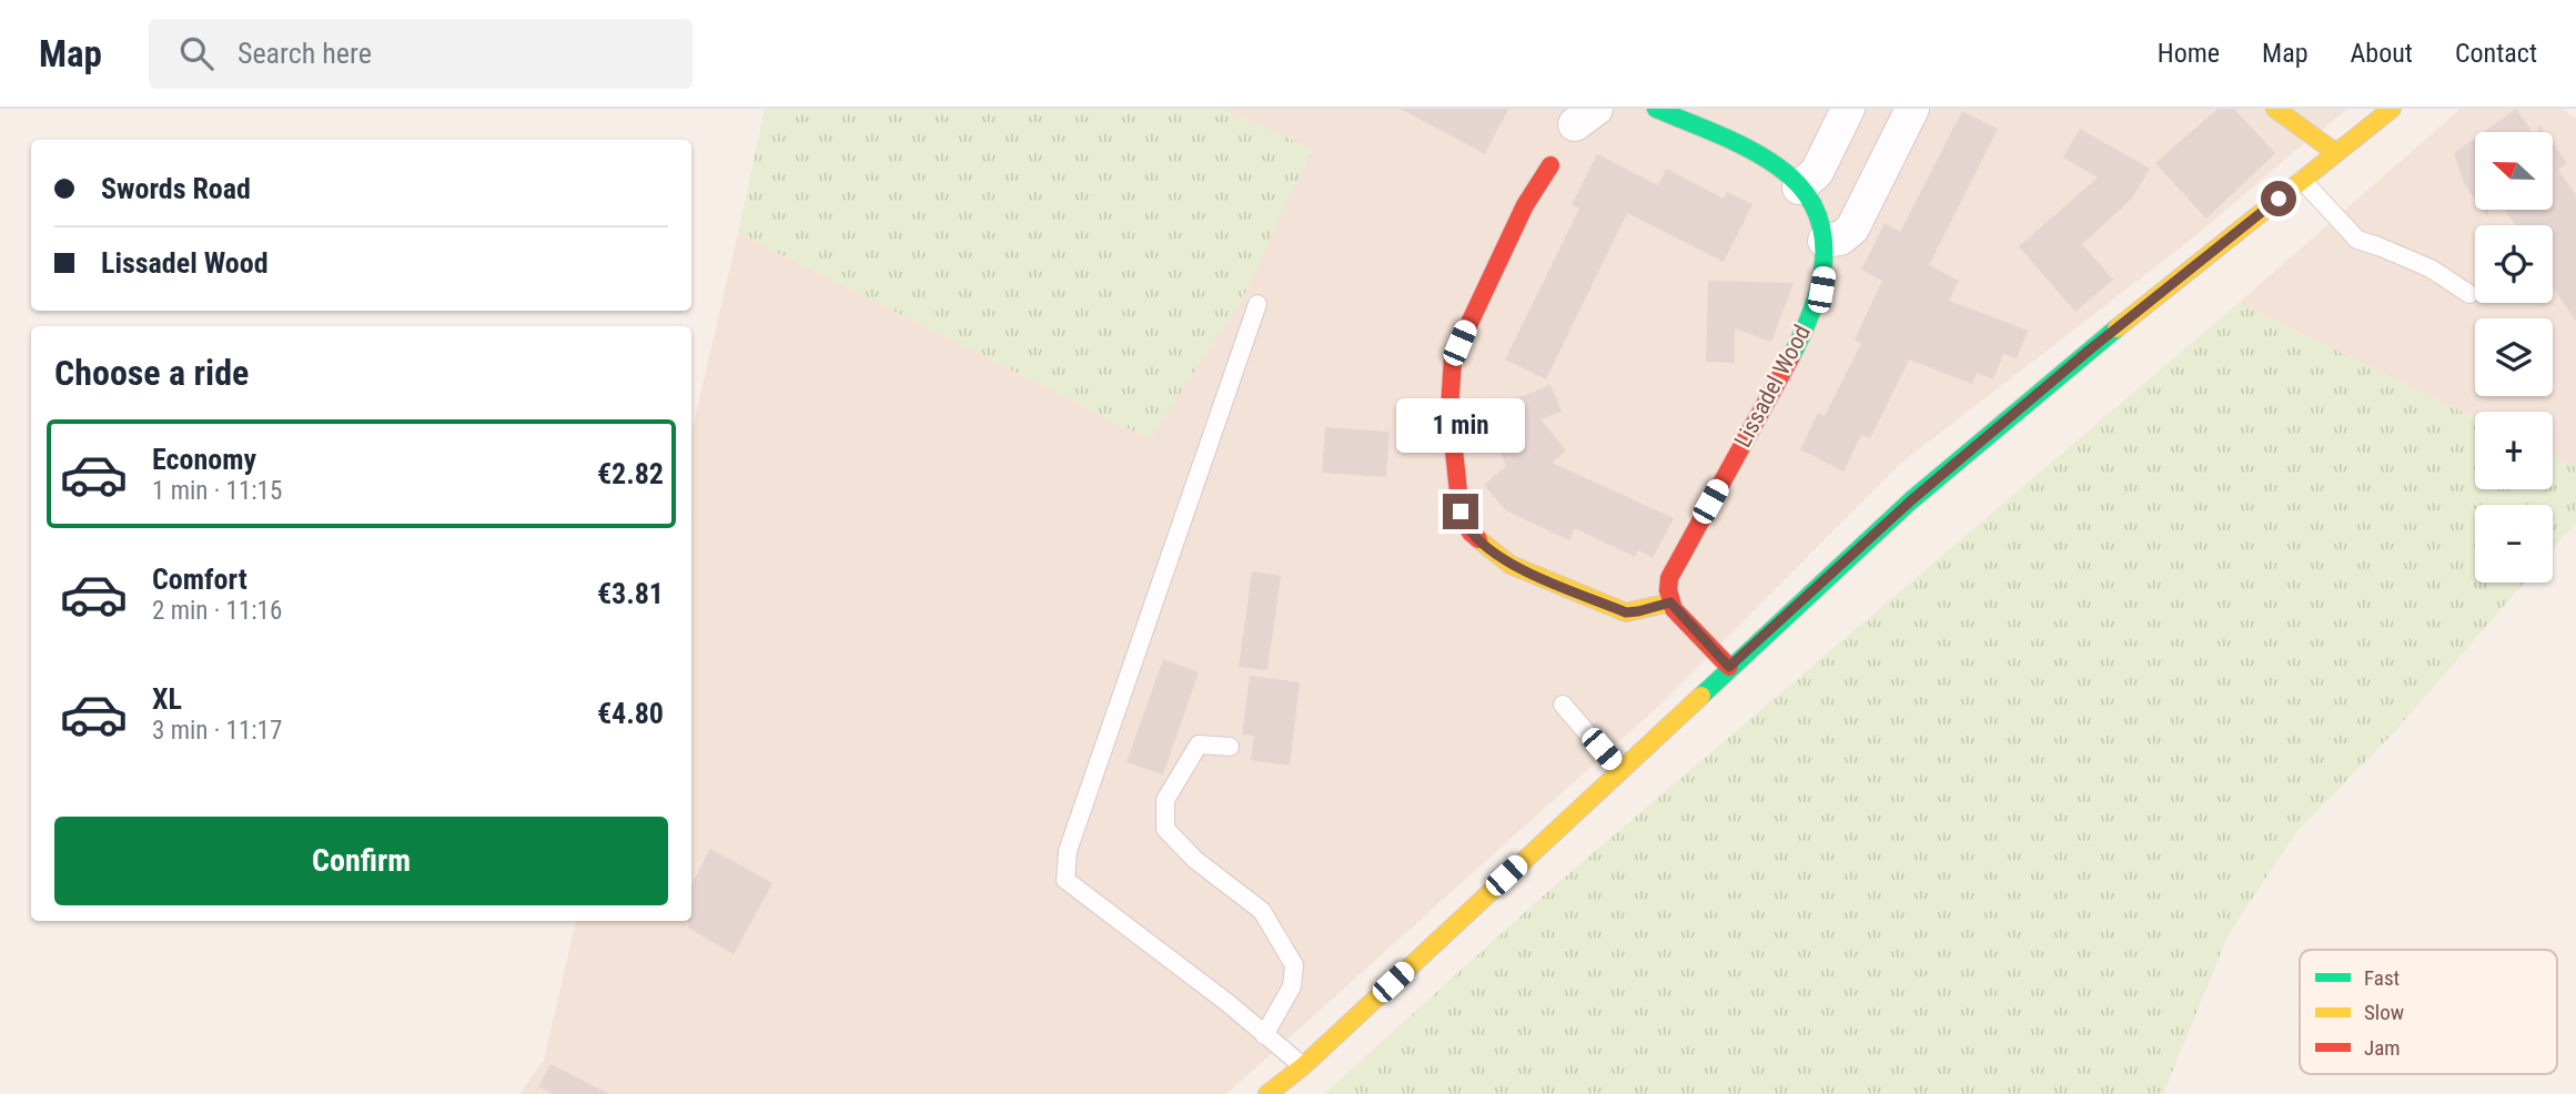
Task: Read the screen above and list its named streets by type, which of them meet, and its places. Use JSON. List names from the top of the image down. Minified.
{"streets":{"main road":["Lissadel Wood"]},"legend":["Fast","Slow","Jam"],"north":"left","page":{"header":"Map","search":"Search here","nav":["Home","Map","About","Contact"],"map_buttons":["+","−"],"banner":["Swords Road","Lissadel Wood"],"heading":"Choose a ride","bubble":"1 min","list":[{"name":"Economy","note":"1 min · 11:15","value":"€2.82"},{"name":"Comfort","note":"2 min · 11:16","value":"€3.81"},{"name":"XL","note":"3 min · 11:17","value":"€4.80"}],"buttons":"Confirm"}}
